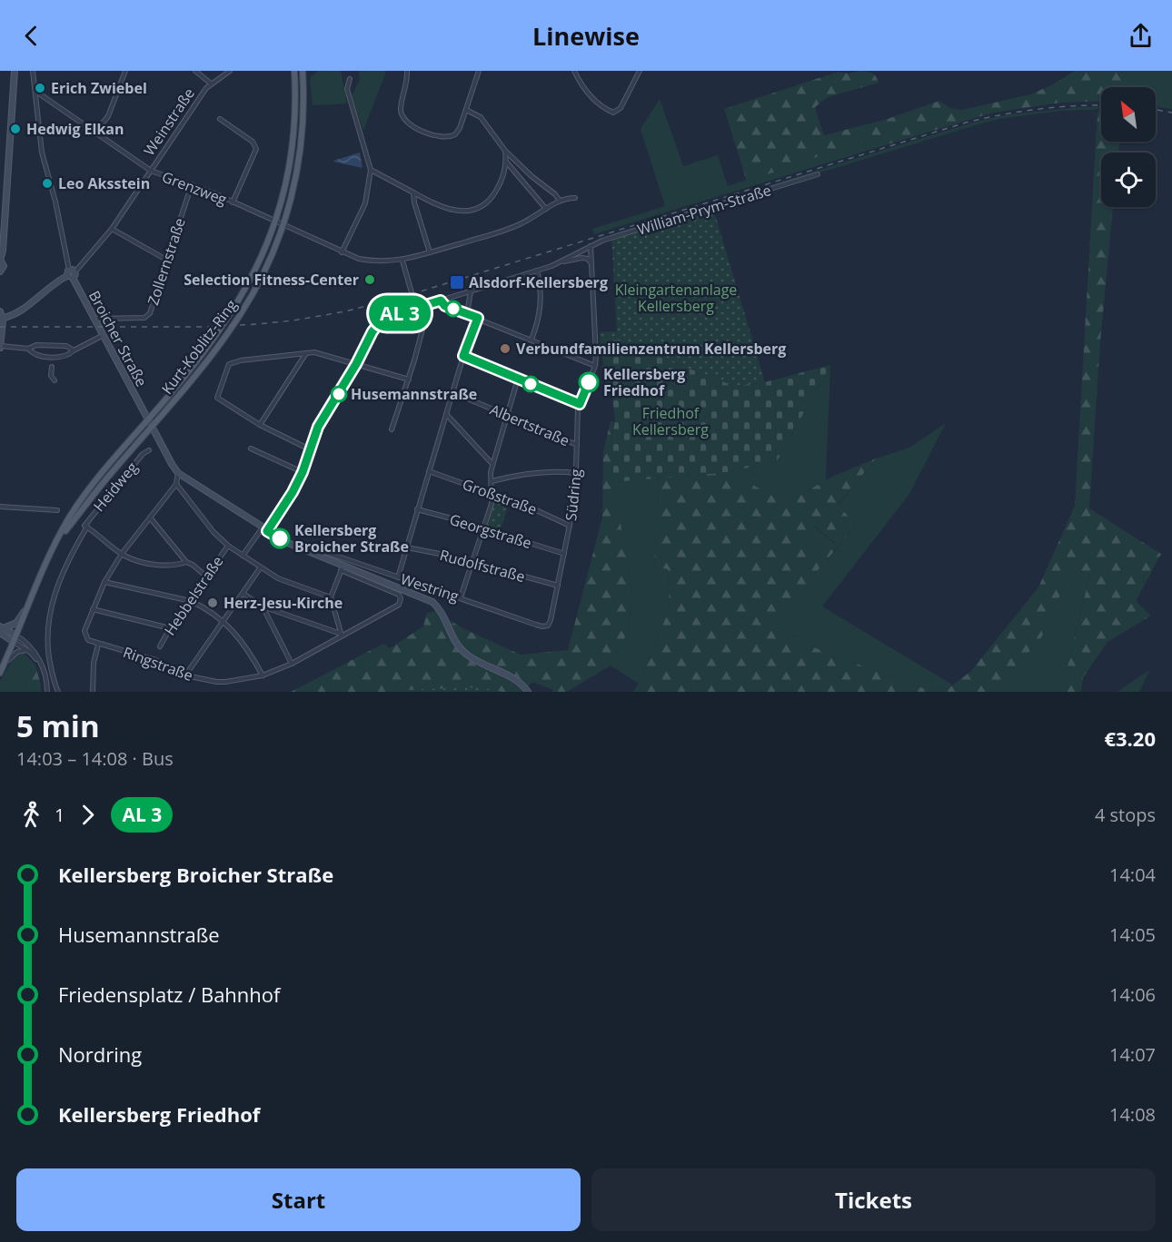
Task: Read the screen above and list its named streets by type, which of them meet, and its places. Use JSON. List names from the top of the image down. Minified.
{"streets":{"main road":["Weinstraße","Broicher Straße","Kurt-Koblitz-Ring"],"street":["Grenzweg","William-Prym-Straße","Zollernstraße","Albertstraße","Heidweg","Südring","Großstraße","Georgstraße","Rudolfstraße","Westring","Hebbelstraße","Ringstraße"]},"crossings":[["Weinstraße","Grenzweg"],["Weinstraße","Broicher Straße"],["Grenzweg","Zollernstraße"],["Grenzweg","Broicher Straße"],["Grenzweg","Kurt-Koblitz-Ring"],["Zollernstraße","Broicher Straße"],["Broicher Straße","Kurt-Koblitz-Ring"],["Broicher Straße","Westring"],["Broicher Straße","Ringstraße"],["Albertstraße","Südring"],["Südring","Großstraße"],["Südring","Georgstraße"],["Südring","Rudolfstraße"],["Südring","Westring"]],"parks":["Kleingartenanlage Kellersberg","Friedhof Kellersberg"],"places":{"other":["Erich Zwiebel","Hedwig Elkan","Leo Aksstein","Selection Fitness-Center","Verbundfamilienzentrum Kellersberg","Kellersberg Friedhof","Husemannstraße","Kellersberg Broicher Straße","Herz-Jesu-Kirche"],"transit":["Alsdorf-Kellersberg"]},"north":"top left","page":{"header":"Linewise","on_map":"AL 3","heading":["5 min","14:03 – 14:08 · Bus","€3.20"],"legs":["1","AL 3","4 stops"],"list":[{"name":"Kellersberg Broicher Straße","value":"14:04"},{"name":"Husemannstraße","value":"14:05"},{"name":"Friedensplatz / Bahnhof","value":"14:06"},{"name":"Nordring","value":"14:07"},{"name":"Kellersberg Friedhof","value":"14:08"}],"buttons":["Start","Tickets"]}}
